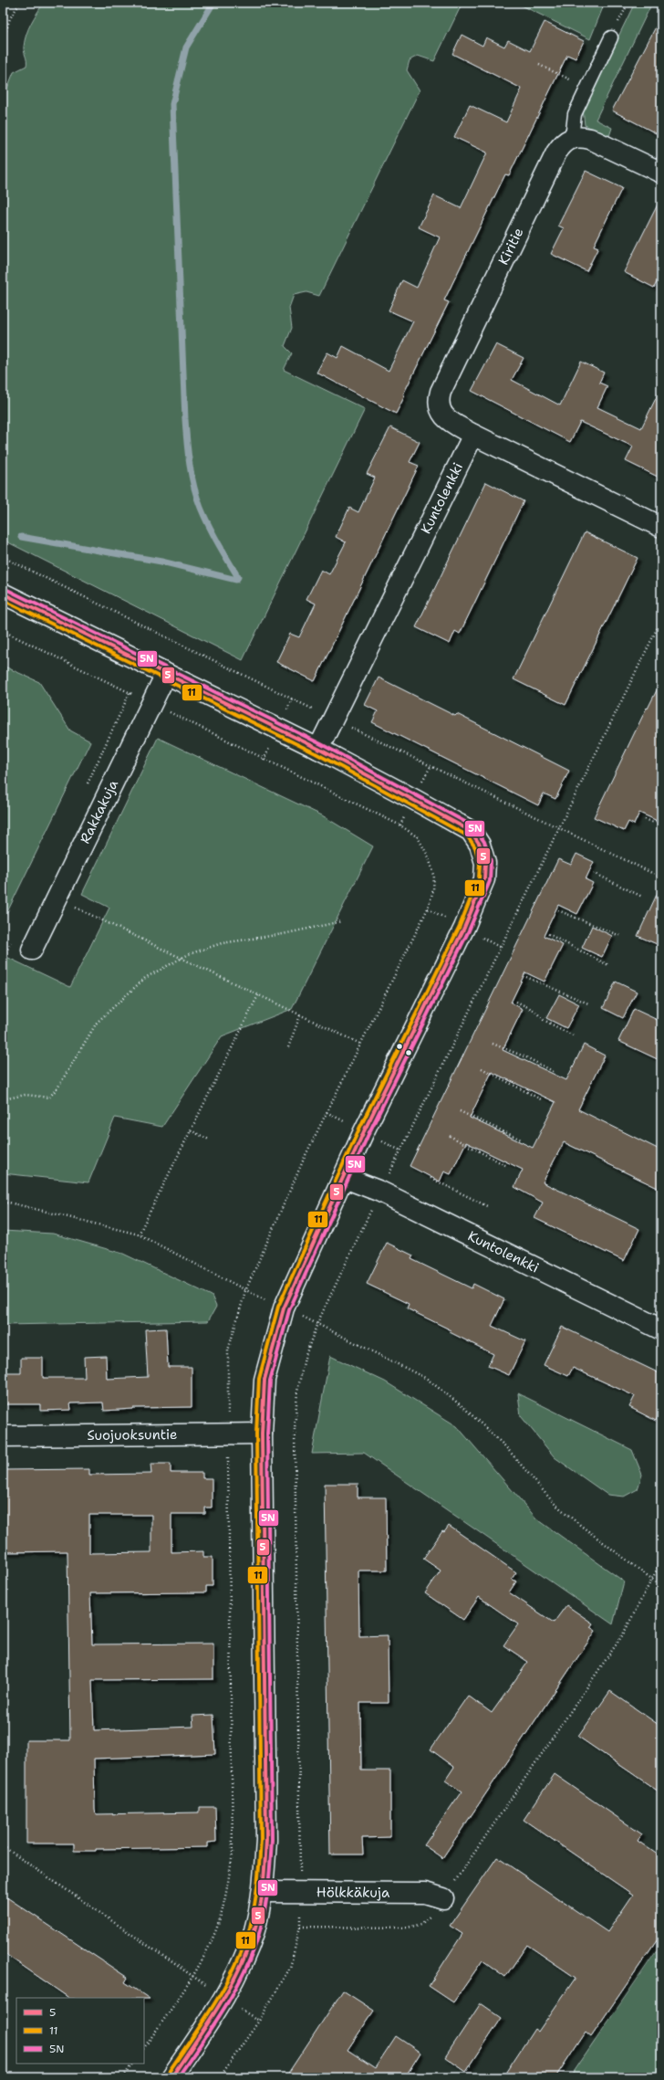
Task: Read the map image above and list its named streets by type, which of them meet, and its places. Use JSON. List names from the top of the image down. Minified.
{"streets":{"street":["Kiritie","Kuntolenkki","Rakkakuja","Suojuoksuntie","Hölkkäkuja"]},"crossings":[["Kiritie","Kuntolenkki"]],"lines":["transit line 5N","transit line 5","transit line 11"],"legend":["5","11","5N"]}
